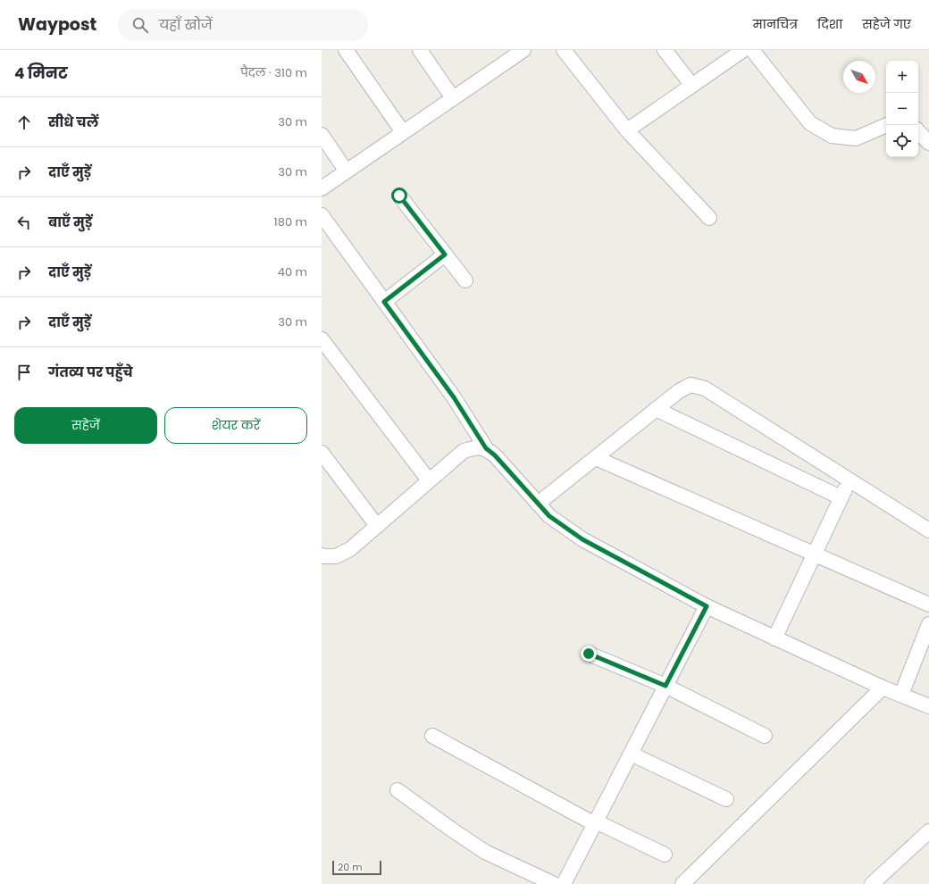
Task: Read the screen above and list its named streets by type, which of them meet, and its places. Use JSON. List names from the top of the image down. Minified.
{"scale_bar":"20 m","north":"bottom right","page":{"header":"Waypost","search":"यहाँ खोजें","nav":["मानचित्र","दिशा","सहेजे गए"],"heading":["4 मिनट","पैदल · 310 m"],"map_buttons":["+","−"],"list":[["सीधे चलें","30 m"],["दाएँ मुड़ें","30 m"],["बाएँ मुड़ें","180 m"],["दाएँ मुड़ें","40 m"],["दाएँ मुड़ें","30 m"],"गंतव्य पर पहुँचे"],"buttons":["सहेजें","शेयर करें"],"scale":"20 m"}}
